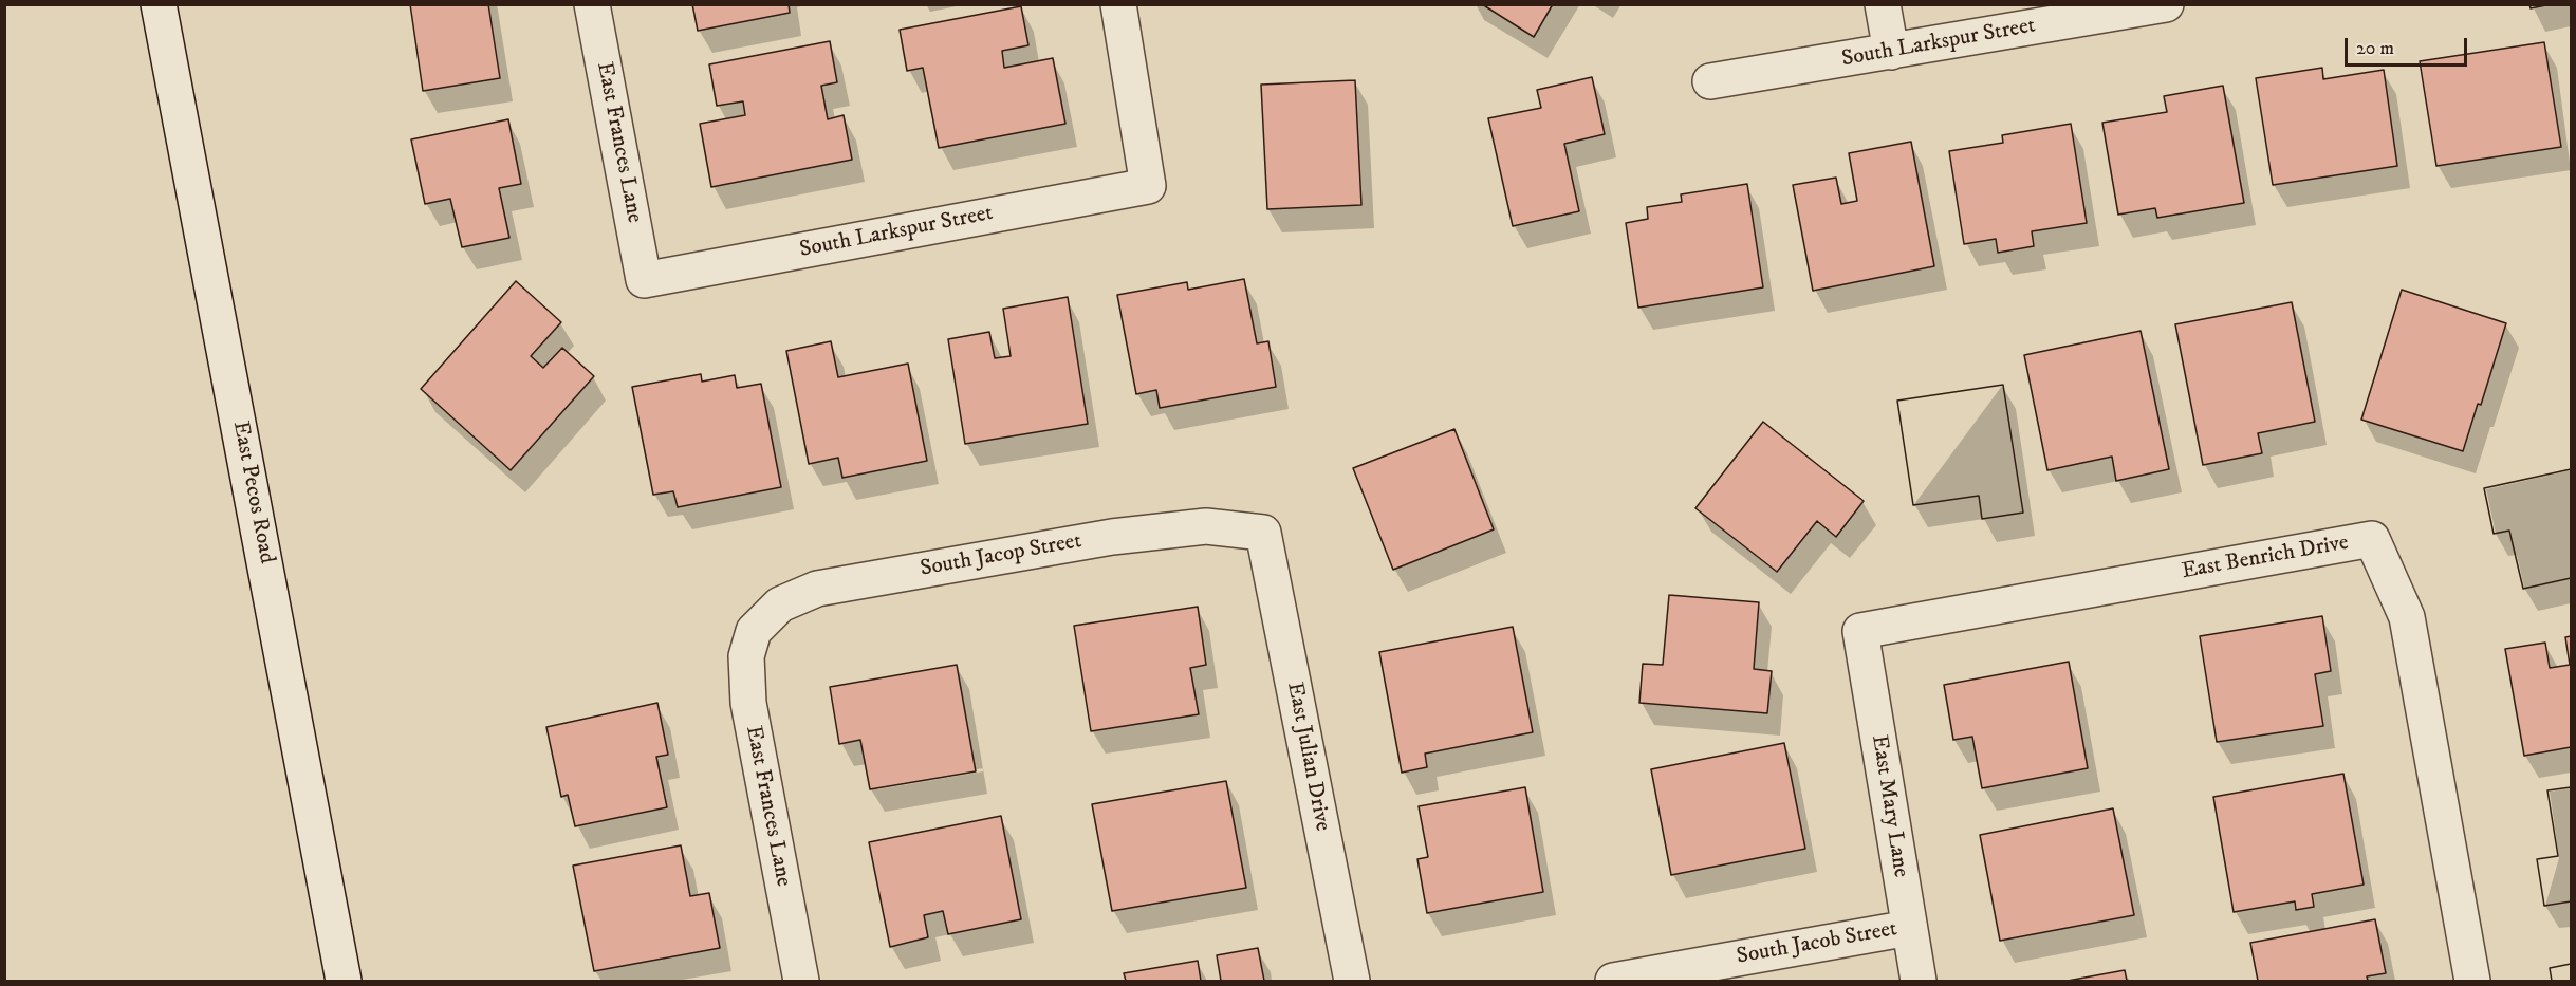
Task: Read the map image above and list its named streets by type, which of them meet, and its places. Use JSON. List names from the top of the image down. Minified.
{"streets":{"street":["South Larkspur Street","East Frances Lane","East Pecos Road","South Jacop Street","East Benrich Drive","East Julian Drive","East Mary Lane","South Jacob Street"]},"crossings":[["South Larkspur Street","East Frances Lane"],["East Frances Lane","South Jacop Street"],["South Jacop Street","East Julian Drive"],["East Benrich Drive","East Mary Lane"],["East Mary Lane","South Jacob Street"]],"scale_bar":"20 m"}
